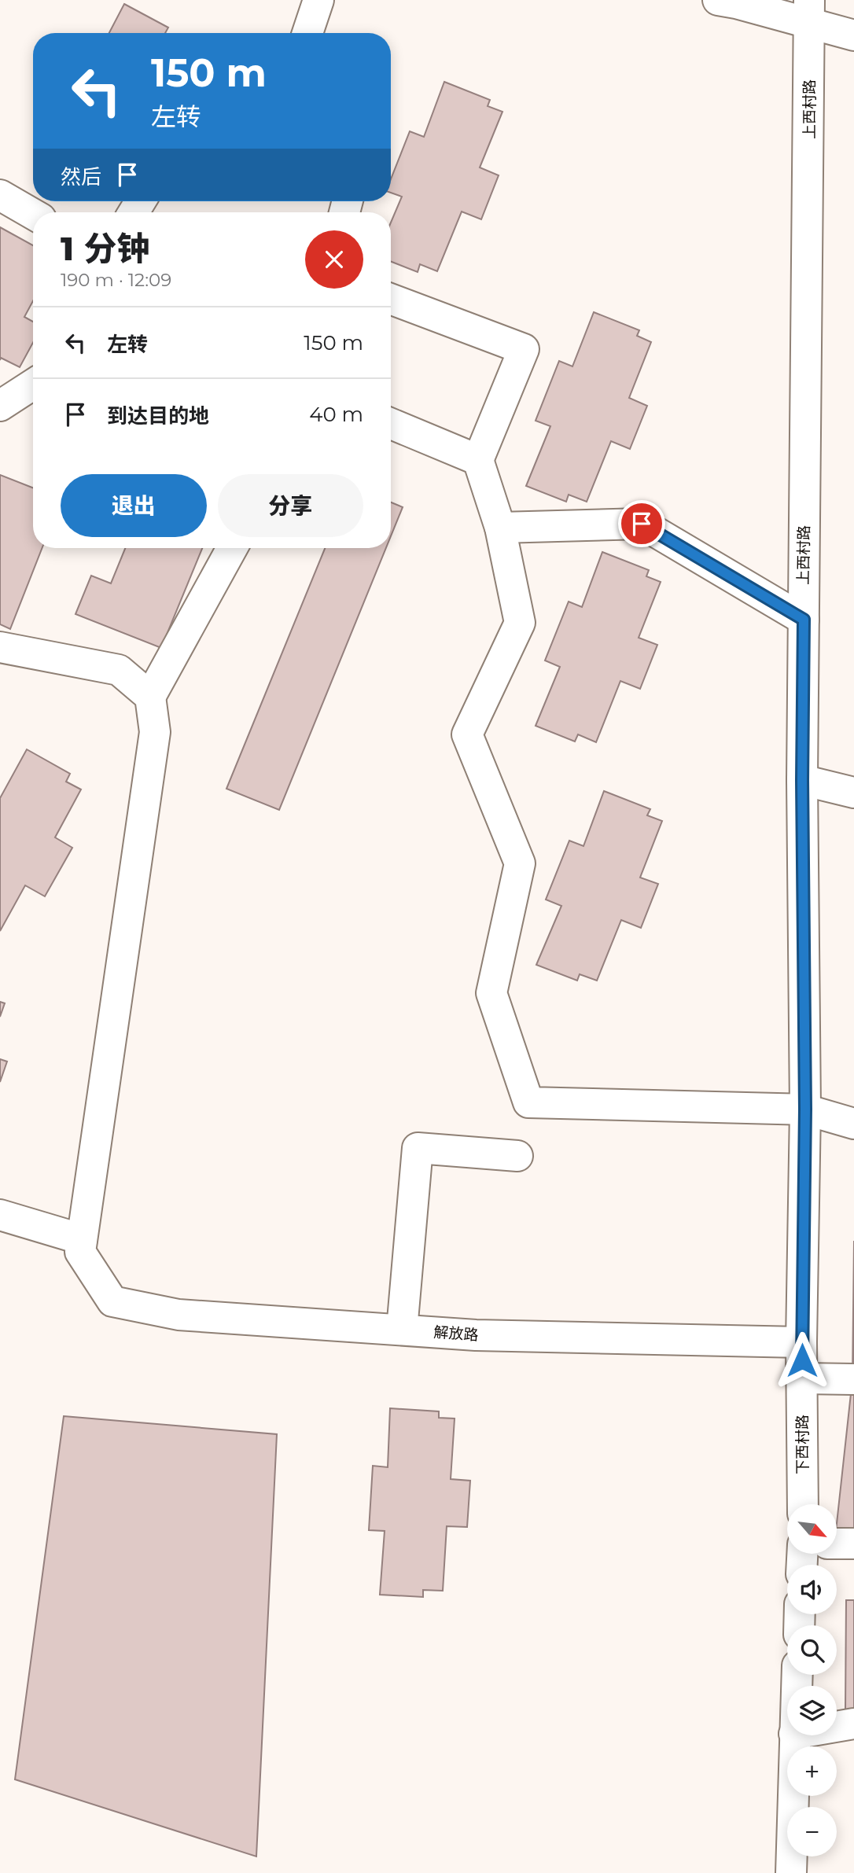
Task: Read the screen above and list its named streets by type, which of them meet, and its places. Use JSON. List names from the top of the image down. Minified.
{"streets":{"street":["上西村路","解放路","下西村路"]},"crossings":[["上西村路","解放路"],["上西村路","下西村路"],["解放路","下西村路"]],"north":"bottom right","page":{"turn":["150 m","左转"],"then":"然后","heading":["1 分钟","190 m · 12:09"],"list":[{"name":"左转","value":"150 m"},{"name":"到达目的地","value":"40 m"}],"buttons":["退出","分享"],"map_buttons":["+","−"]}}
